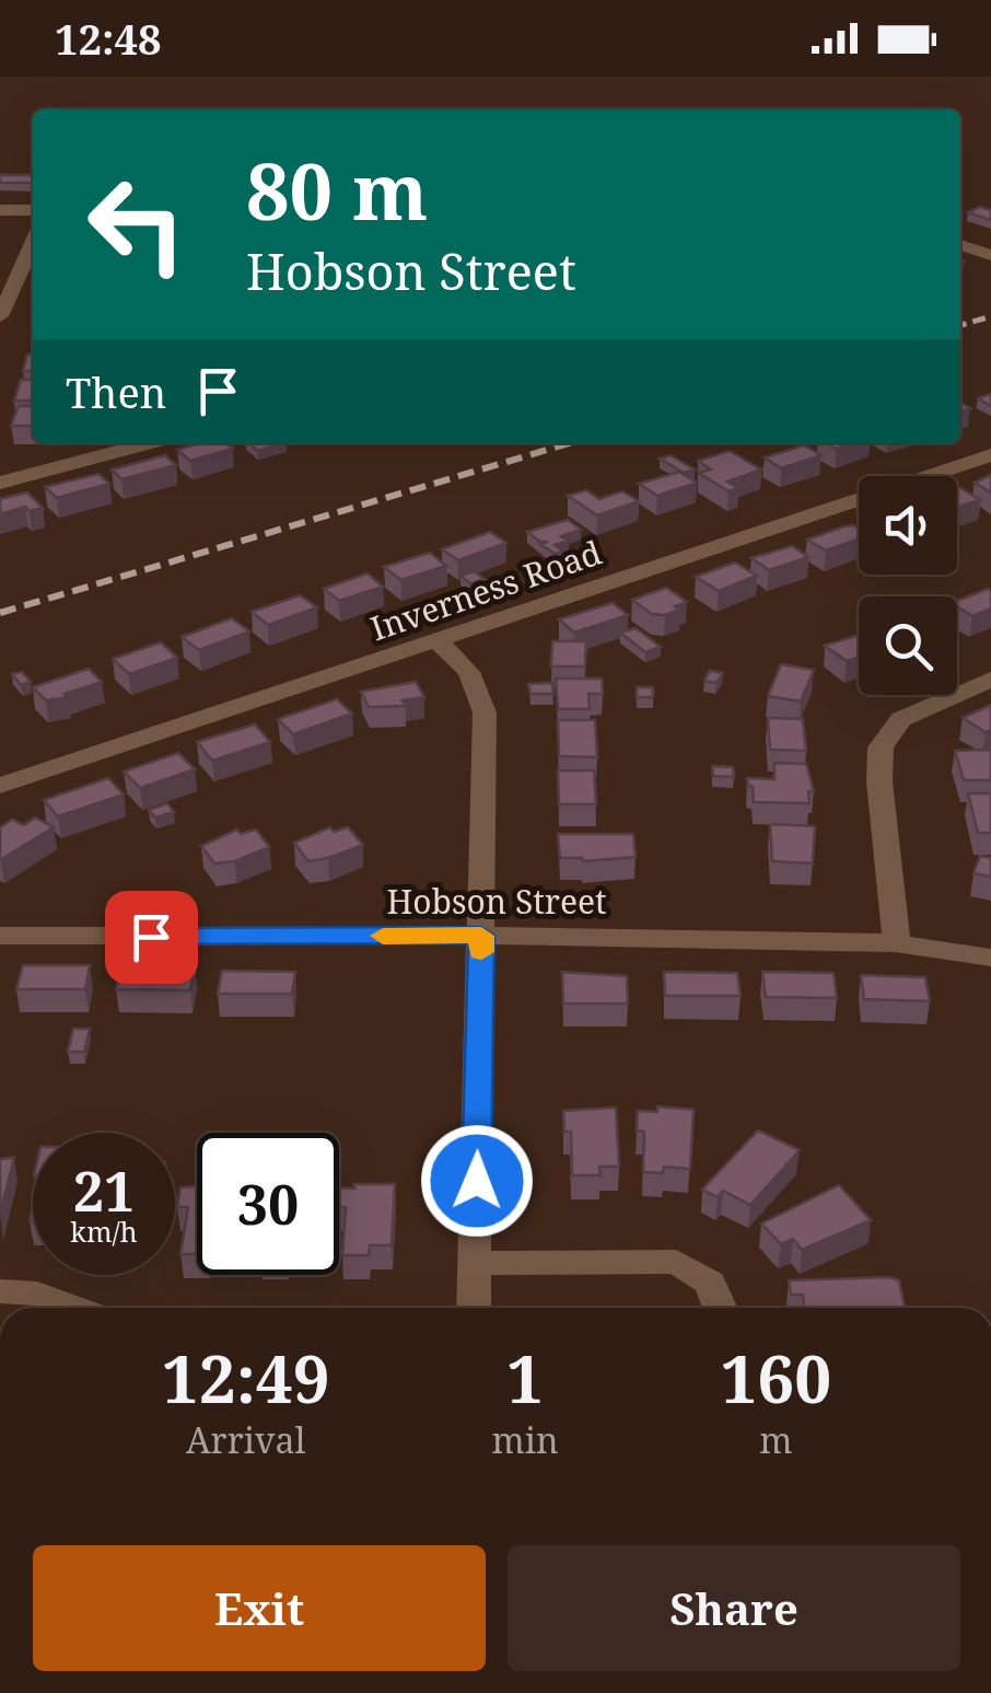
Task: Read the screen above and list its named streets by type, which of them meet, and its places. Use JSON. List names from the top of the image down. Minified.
{"streets":{"street":["Inverness Road","Hobson Street"]},"page":{"status":"12:48","turn":["80 m","Hobson Street"],"then":"Then","speed":"21 km/h","limit":"30","eta":["12:49","Arrival","1","min","160","m"],"buttons":["Exit","Share"]}}
